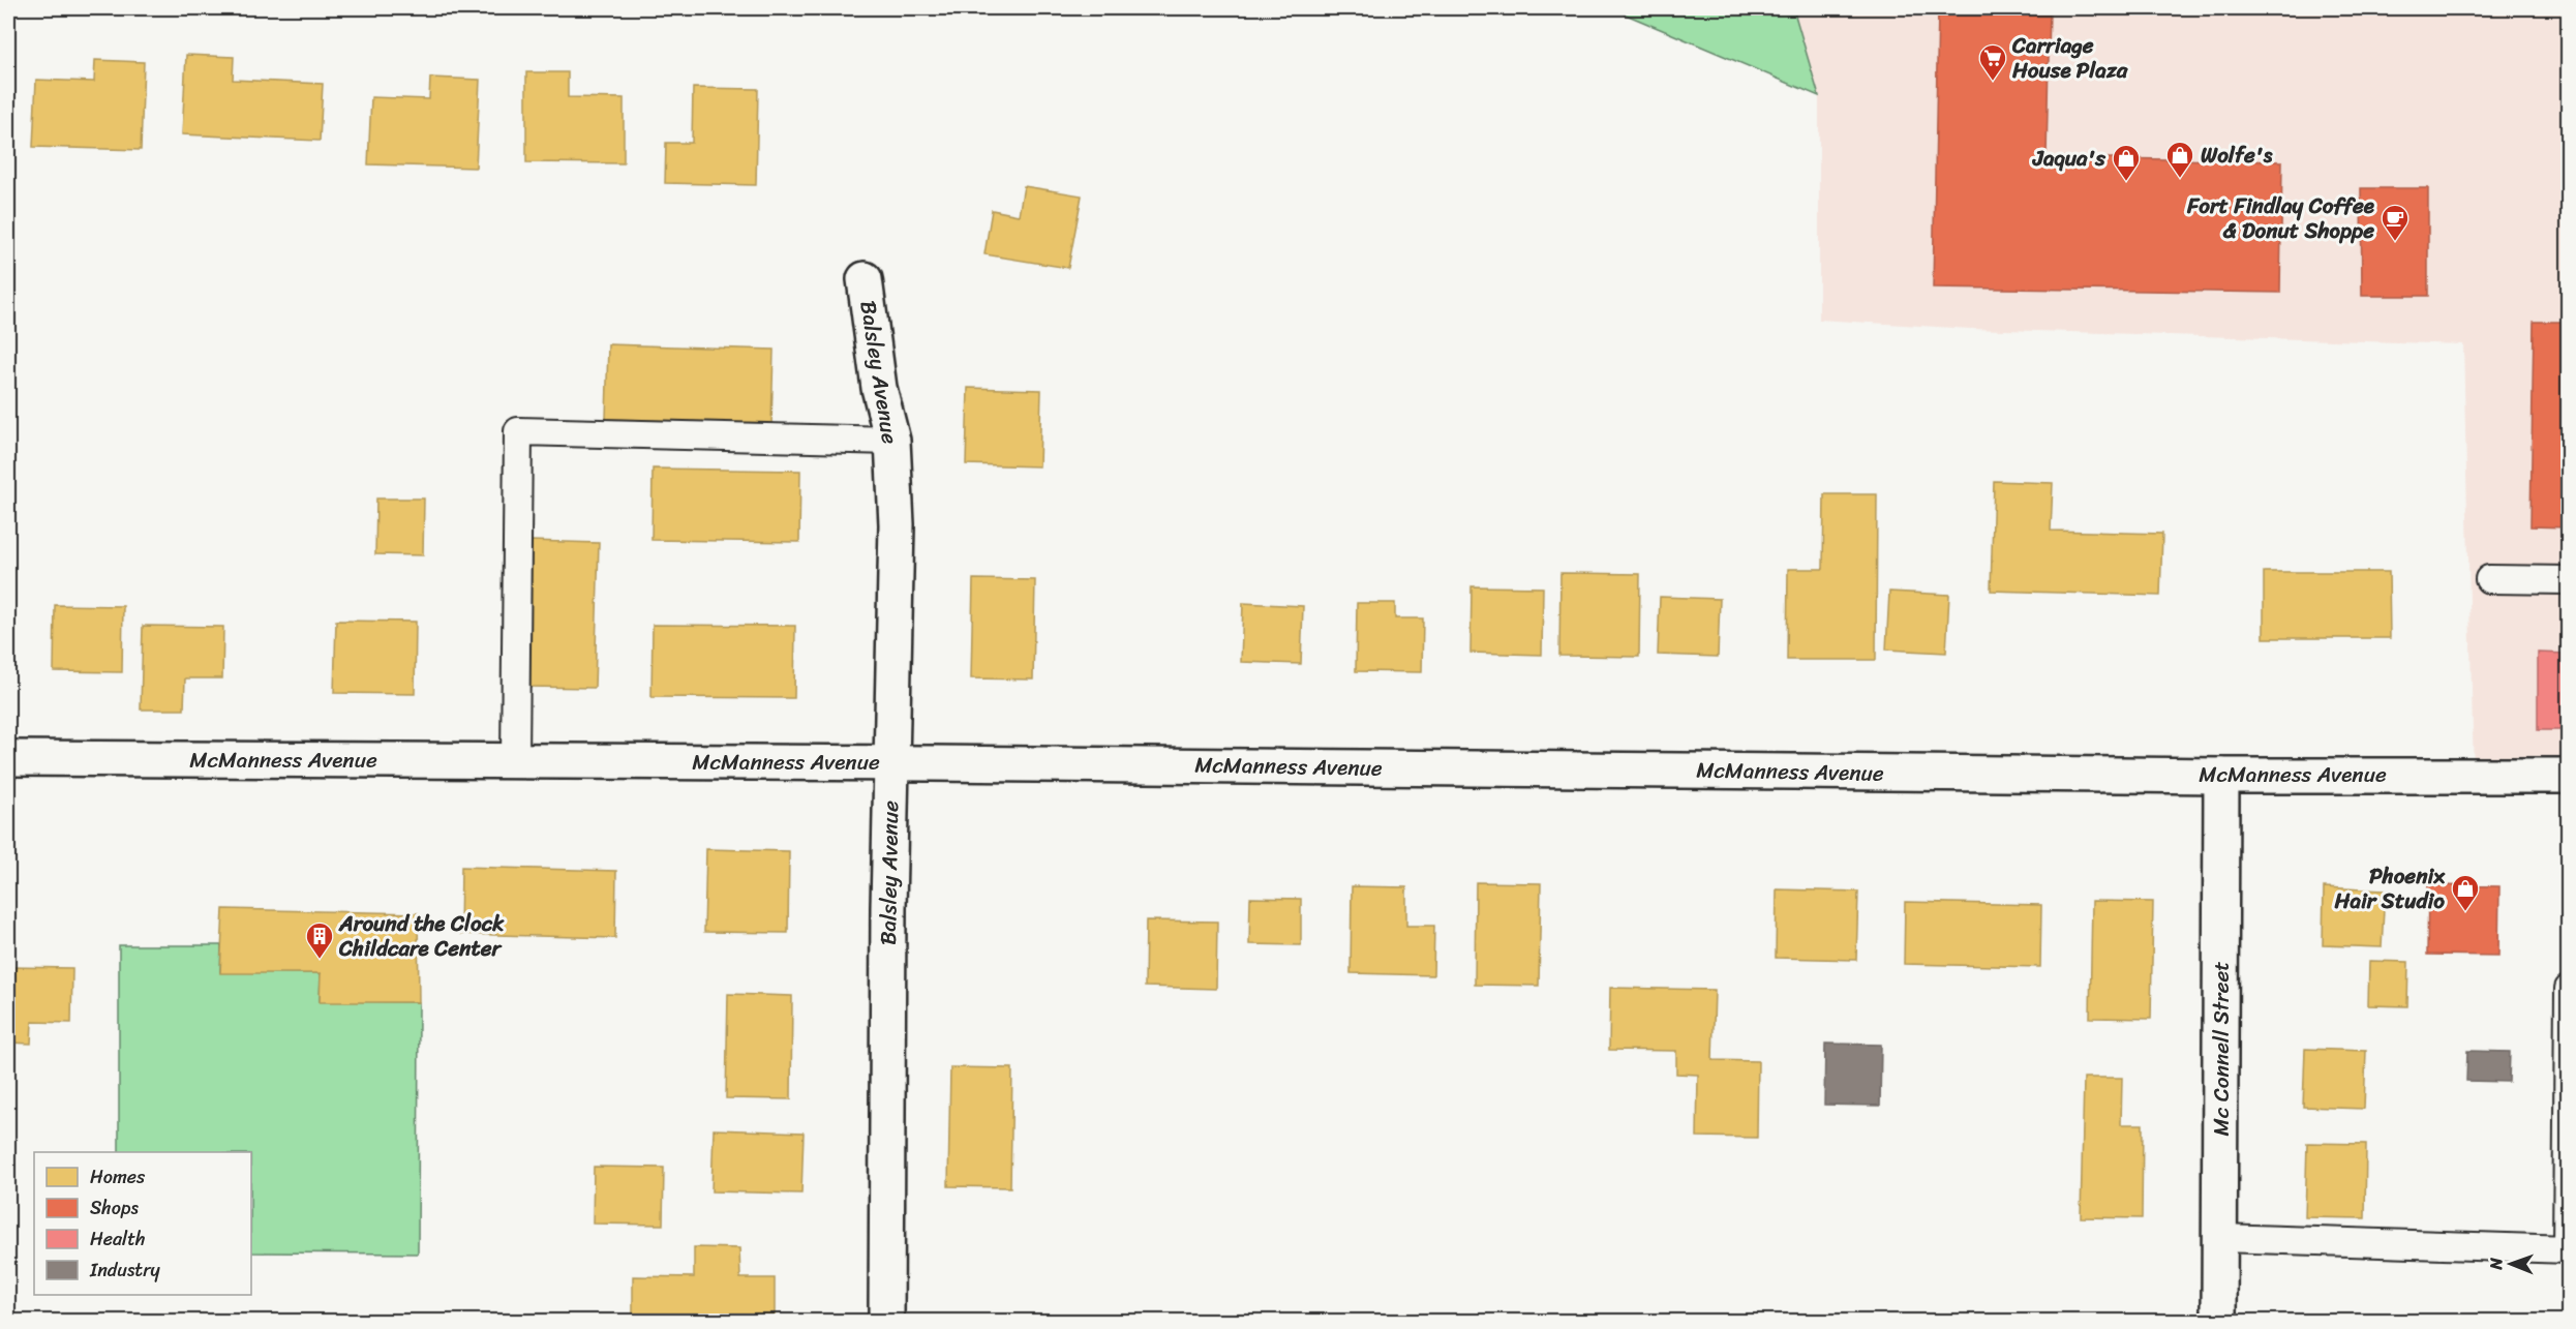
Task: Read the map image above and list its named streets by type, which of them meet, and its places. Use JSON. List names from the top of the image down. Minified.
{"streets":{"street":["Balsley Avenue","McManness Avenue","Mc Connell Street"]},"crossings":[["Balsley Avenue","McManness Avenue"],["McManness Avenue","Mc Connell Street"]],"places":{"supermarket":["Carriage House Plaza"],"shop":["Wolfe's","Jaqua's","Phoenix Hair Studio"],"cafe":["Fort Findlay Coffee & Donut Shoppe"],"building":["Around the Clock Childcare Center"]},"legend":["Homes","Shops","Health","Industry"],"north":"left"}
